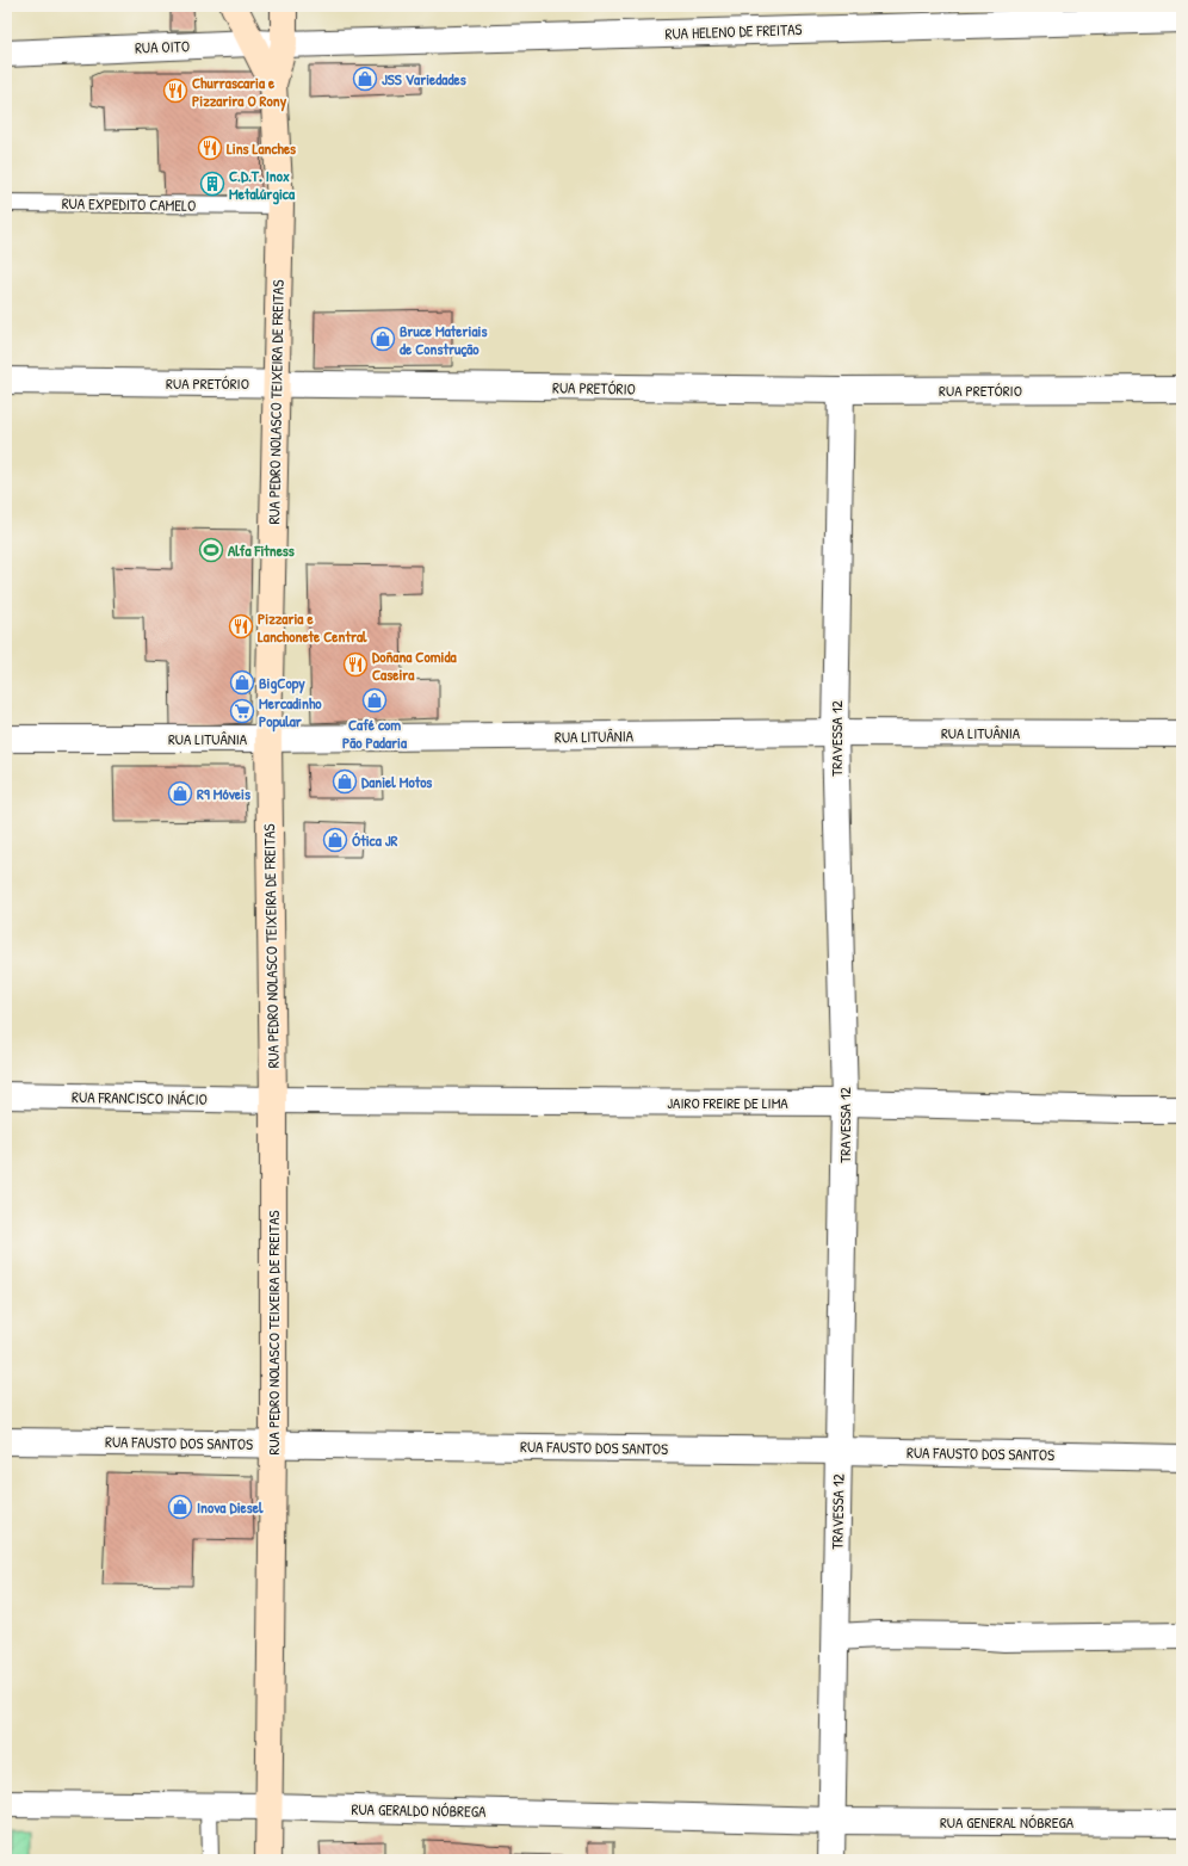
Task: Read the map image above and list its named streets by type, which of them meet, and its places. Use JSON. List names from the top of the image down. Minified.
{"streets":{"main road":["RUA PEDRO NOLASCO TEIXEIRA DE FREITAS"],"street":["RUA HELENO DE FREITAS","RUA OITO","RUA PRETÓRIO","RUA LITUÂNIA","TRAVESSA 12","RUA FRANCISCO INÁCIO","JAIRO FREIRE DE LIMA","RUA FAUSTO DOS SANTOS","RUA GERALDO NÓBREGA","RUA GENERAL NÓBREGA"],"lane":["RUA EXPEDITO CAMELO"]},"crossings":[["RUA HELENO DE FREITAS","RUA OITO"],["RUA HELENO DE FREITAS","RUA PEDRO NOLASCO TEIXEIRA DE FREITAS"],["RUA OITO","RUA PEDRO NOLASCO TEIXEIRA DE FREITAS"],["RUA EXPEDITO CAMELO","RUA PEDRO NOLASCO TEIXEIRA DE FREITAS"],["RUA PRETÓRIO","RUA PEDRO NOLASCO TEIXEIRA DE FREITAS"],["RUA PRETÓRIO","TRAVESSA 12"],["RUA PEDRO NOLASCO TEIXEIRA DE FREITAS","RUA LITUÂNIA"],["RUA PEDRO NOLASCO TEIXEIRA DE FREITAS","RUA FRANCISCO INÁCIO"],["RUA PEDRO NOLASCO TEIXEIRA DE FREITAS","JAIRO FREIRE DE LIMA"],["RUA PEDRO NOLASCO TEIXEIRA DE FREITAS","RUA FAUSTO DOS SANTOS"],["RUA PEDRO NOLASCO TEIXEIRA DE FREITAS","RUA GERALDO NÓBREGA"],["RUA LITUÂNIA","TRAVESSA 12"],["TRAVESSA 12","JAIRO FREIRE DE LIMA"],["TRAVESSA 12","RUA FAUSTO DOS SANTOS"],["TRAVESSA 12","RUA GERALDO NÓBREGA"],["TRAVESSA 12","RUA GENERAL NÓBREGA"],["RUA FRANCISCO INÁCIO","JAIRO FREIRE DE LIMA"],["RUA GERALDO NÓBREGA","RUA GENERAL NÓBREGA"]],"places":{"shop":["JSS Variedades","Bruce Materiais de Construção","BigCopy","Café com Pão Padaria","Daniel Motos","R9 Móveis","Ótica JR","Inova Diesel"],"restaurant":["Churrascaria e Pizzarira O Rony","Lins Lanches","Pizzaria e Lanchonete Central","Doñana Comida Caseira"],"building":["C.D.T. Inox Metalúrgica"],"sports":["Alfa Fitness"],"supermarket":["Mercadinho Popular"]}}
